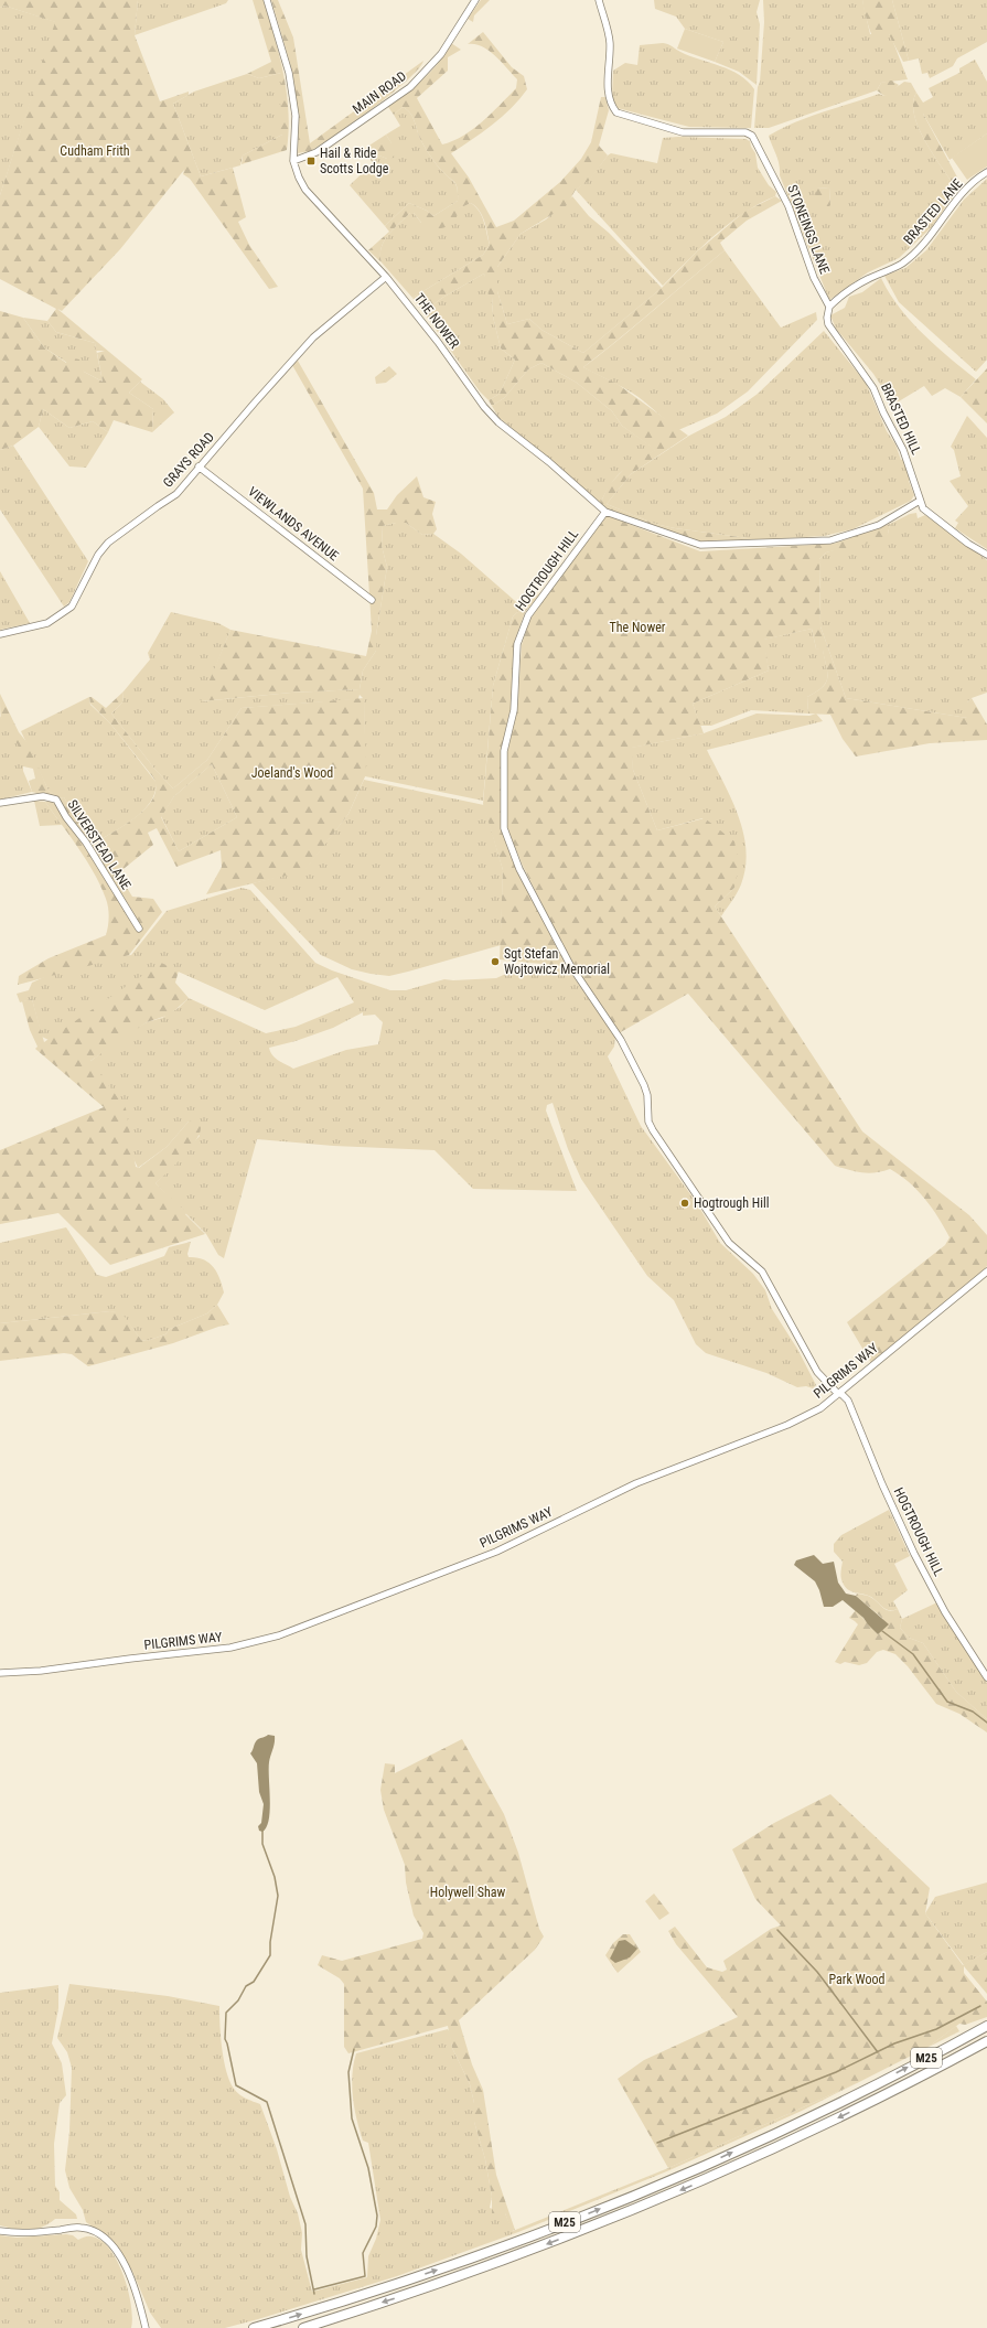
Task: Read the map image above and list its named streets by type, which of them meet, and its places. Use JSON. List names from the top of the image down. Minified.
{"streets":{"highway":["M25"],"street":["MAIN ROAD","BRASTED LANE","STONEINGS LANE","THE NOWER","BRASTED HILL","GRAYS ROAD","VIEWLANDS AVENUE","HOGTROUGH HILL","SILVERSTEAD LANE","PILGRIMS WAY"]},"crossings":[["MAIN ROAD","THE NOWER"],["BRASTED LANE","STONEINGS LANE"],["BRASTED LANE","BRASTED HILL"],["STONEINGS LANE","BRASTED HILL"],["THE NOWER","BRASTED HILL"],["THE NOWER","GRAYS ROAD"],["THE NOWER","HOGTROUGH HILL"],["GRAYS ROAD","VIEWLANDS AVENUE"],["HOGTROUGH HILL","PILGRIMS WAY"]],"parks":["Cudham Frith","The Nower","Joeland's Wood","Holywell Shaw","Park Wood"],"places":{"transit":["Hail & Ride Scotts Lodge"],"other":["Sgt Stefan Wojtowicz Memorial","Hogtrough Hill"]}}
